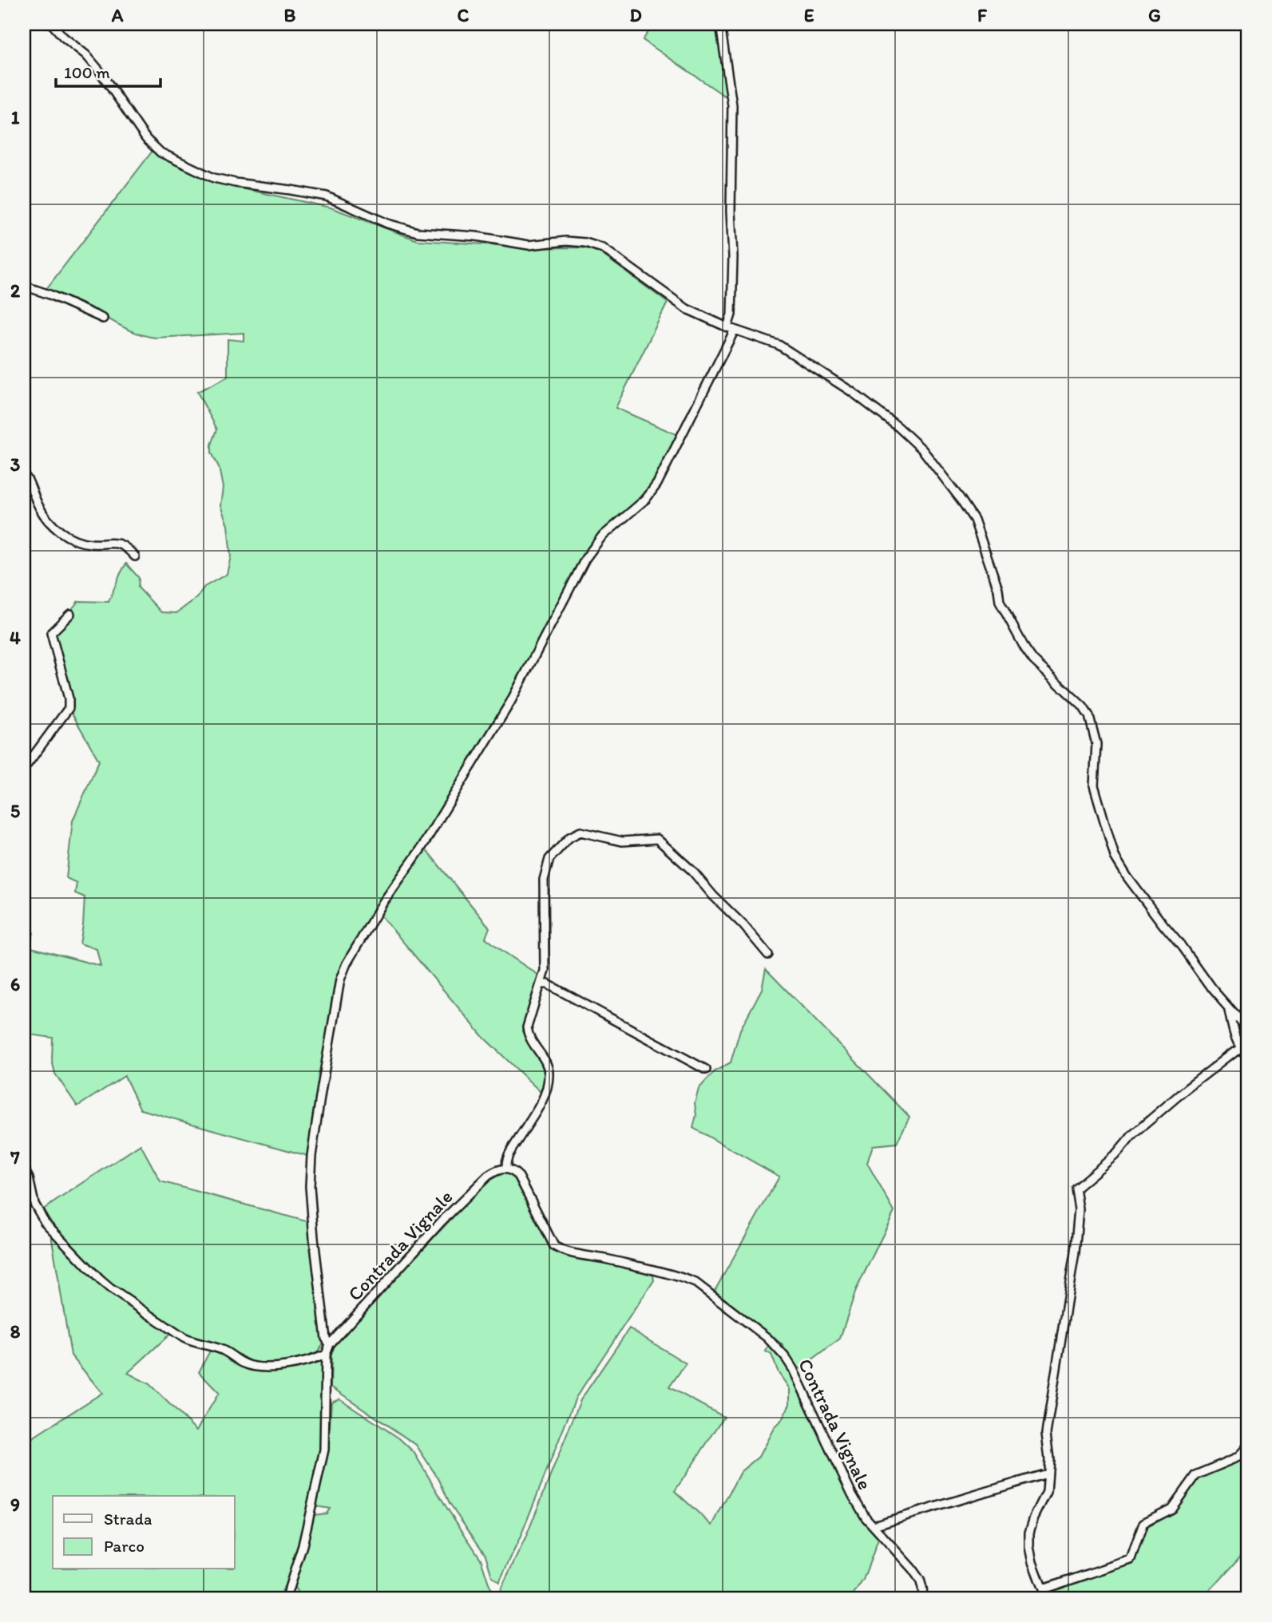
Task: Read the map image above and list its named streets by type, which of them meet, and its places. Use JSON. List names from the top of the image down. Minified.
{"streets":{"street":["Contrada Vignale"]},"legend":["Strada","Parco"],"scale_bar":"100 m","grid":{"columns":["A","B","C","D","E","F","G"],"rows":["1","2","3","4","5","6","7","8","9"]}}
